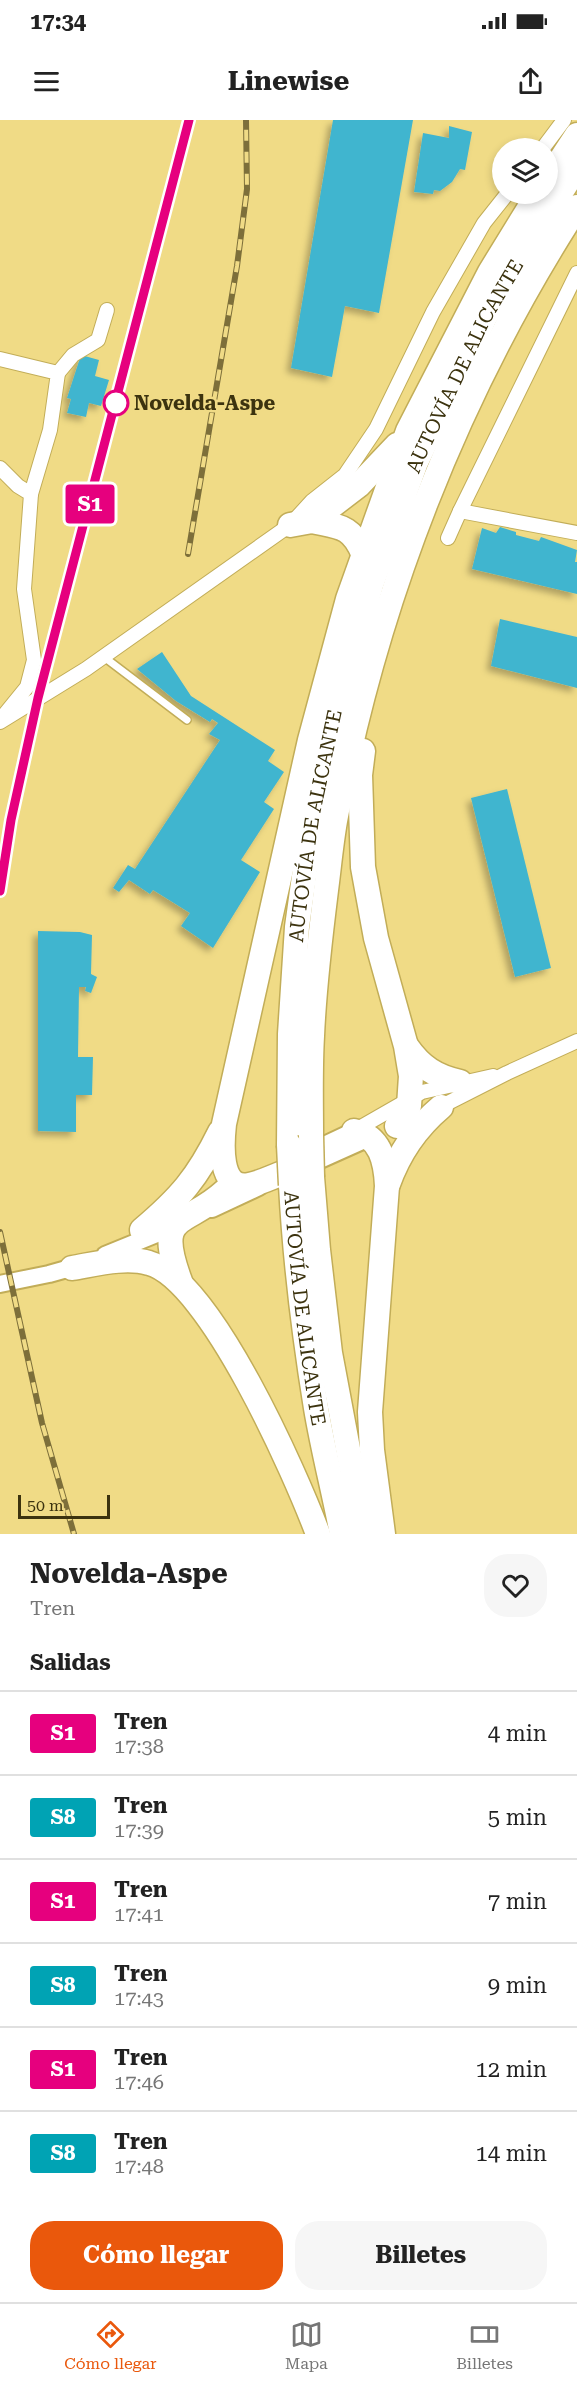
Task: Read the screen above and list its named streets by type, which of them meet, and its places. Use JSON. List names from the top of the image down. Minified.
{"streets":{"highway":["AUTOVÍA DE ALICANTE"]},"places":["Novelda-Aspe"],"scale_bar":"50 m","page":{"status":"17:34","header":"Linewise","on_map":"S1","scale":"50 m","heading":[["Novelda-Aspe","Tren"],"Salidas"],"list":[{"mark":"S1","name":"Tren","note":"17:38","value":"4 min"},{"mark":"S8","name":"Tren","note":"17:39","value":"5 min"},{"mark":"S1","name":"Tren","note":"17:41","value":"7 min"},{"mark":"S8","name":"Tren","note":"17:43","value":"9 min"},{"mark":"S1","name":"Tren","note":"17:46","value":"12 min"},{"mark":"S8","name":"Tren","note":"17:48","value":"14 min"}],"buttons":["Cómo llegar","Billetes"],"tabs":["Cómo llegar","Mapa","Billetes"]}}
